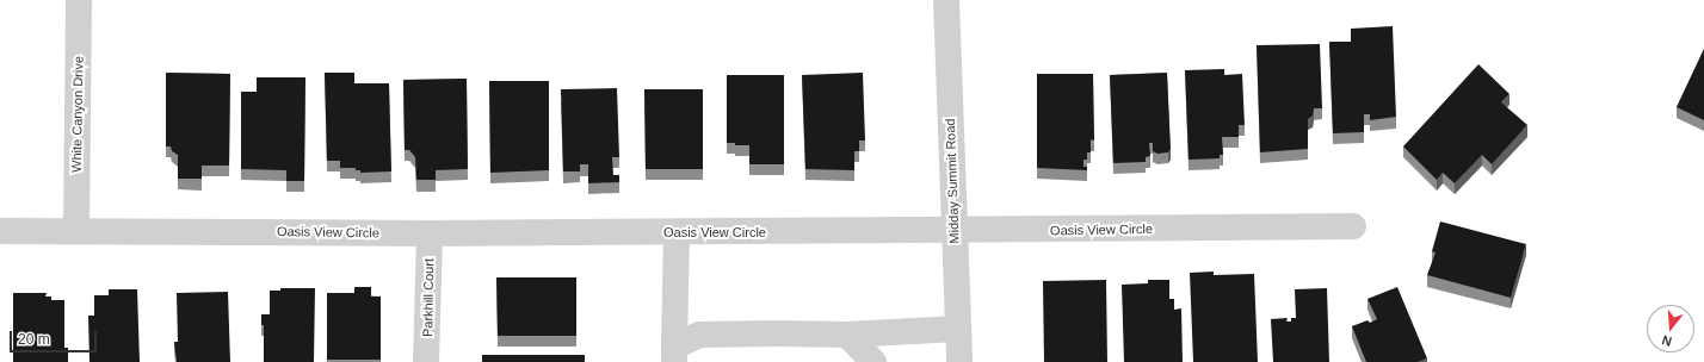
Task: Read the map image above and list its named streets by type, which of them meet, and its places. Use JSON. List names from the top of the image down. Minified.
{"streets":{"street":["White Canyon Drive","Midday Summit Road","Oasis View Circle","Parkhill Court"]},"crossings":[["White Canyon Drive","Oasis View Circle"],["Midday Summit Road","Oasis View Circle"],["Oasis View Circle","Parkhill Court"]],"scale_bar":"20 m","north":"bottom"}
